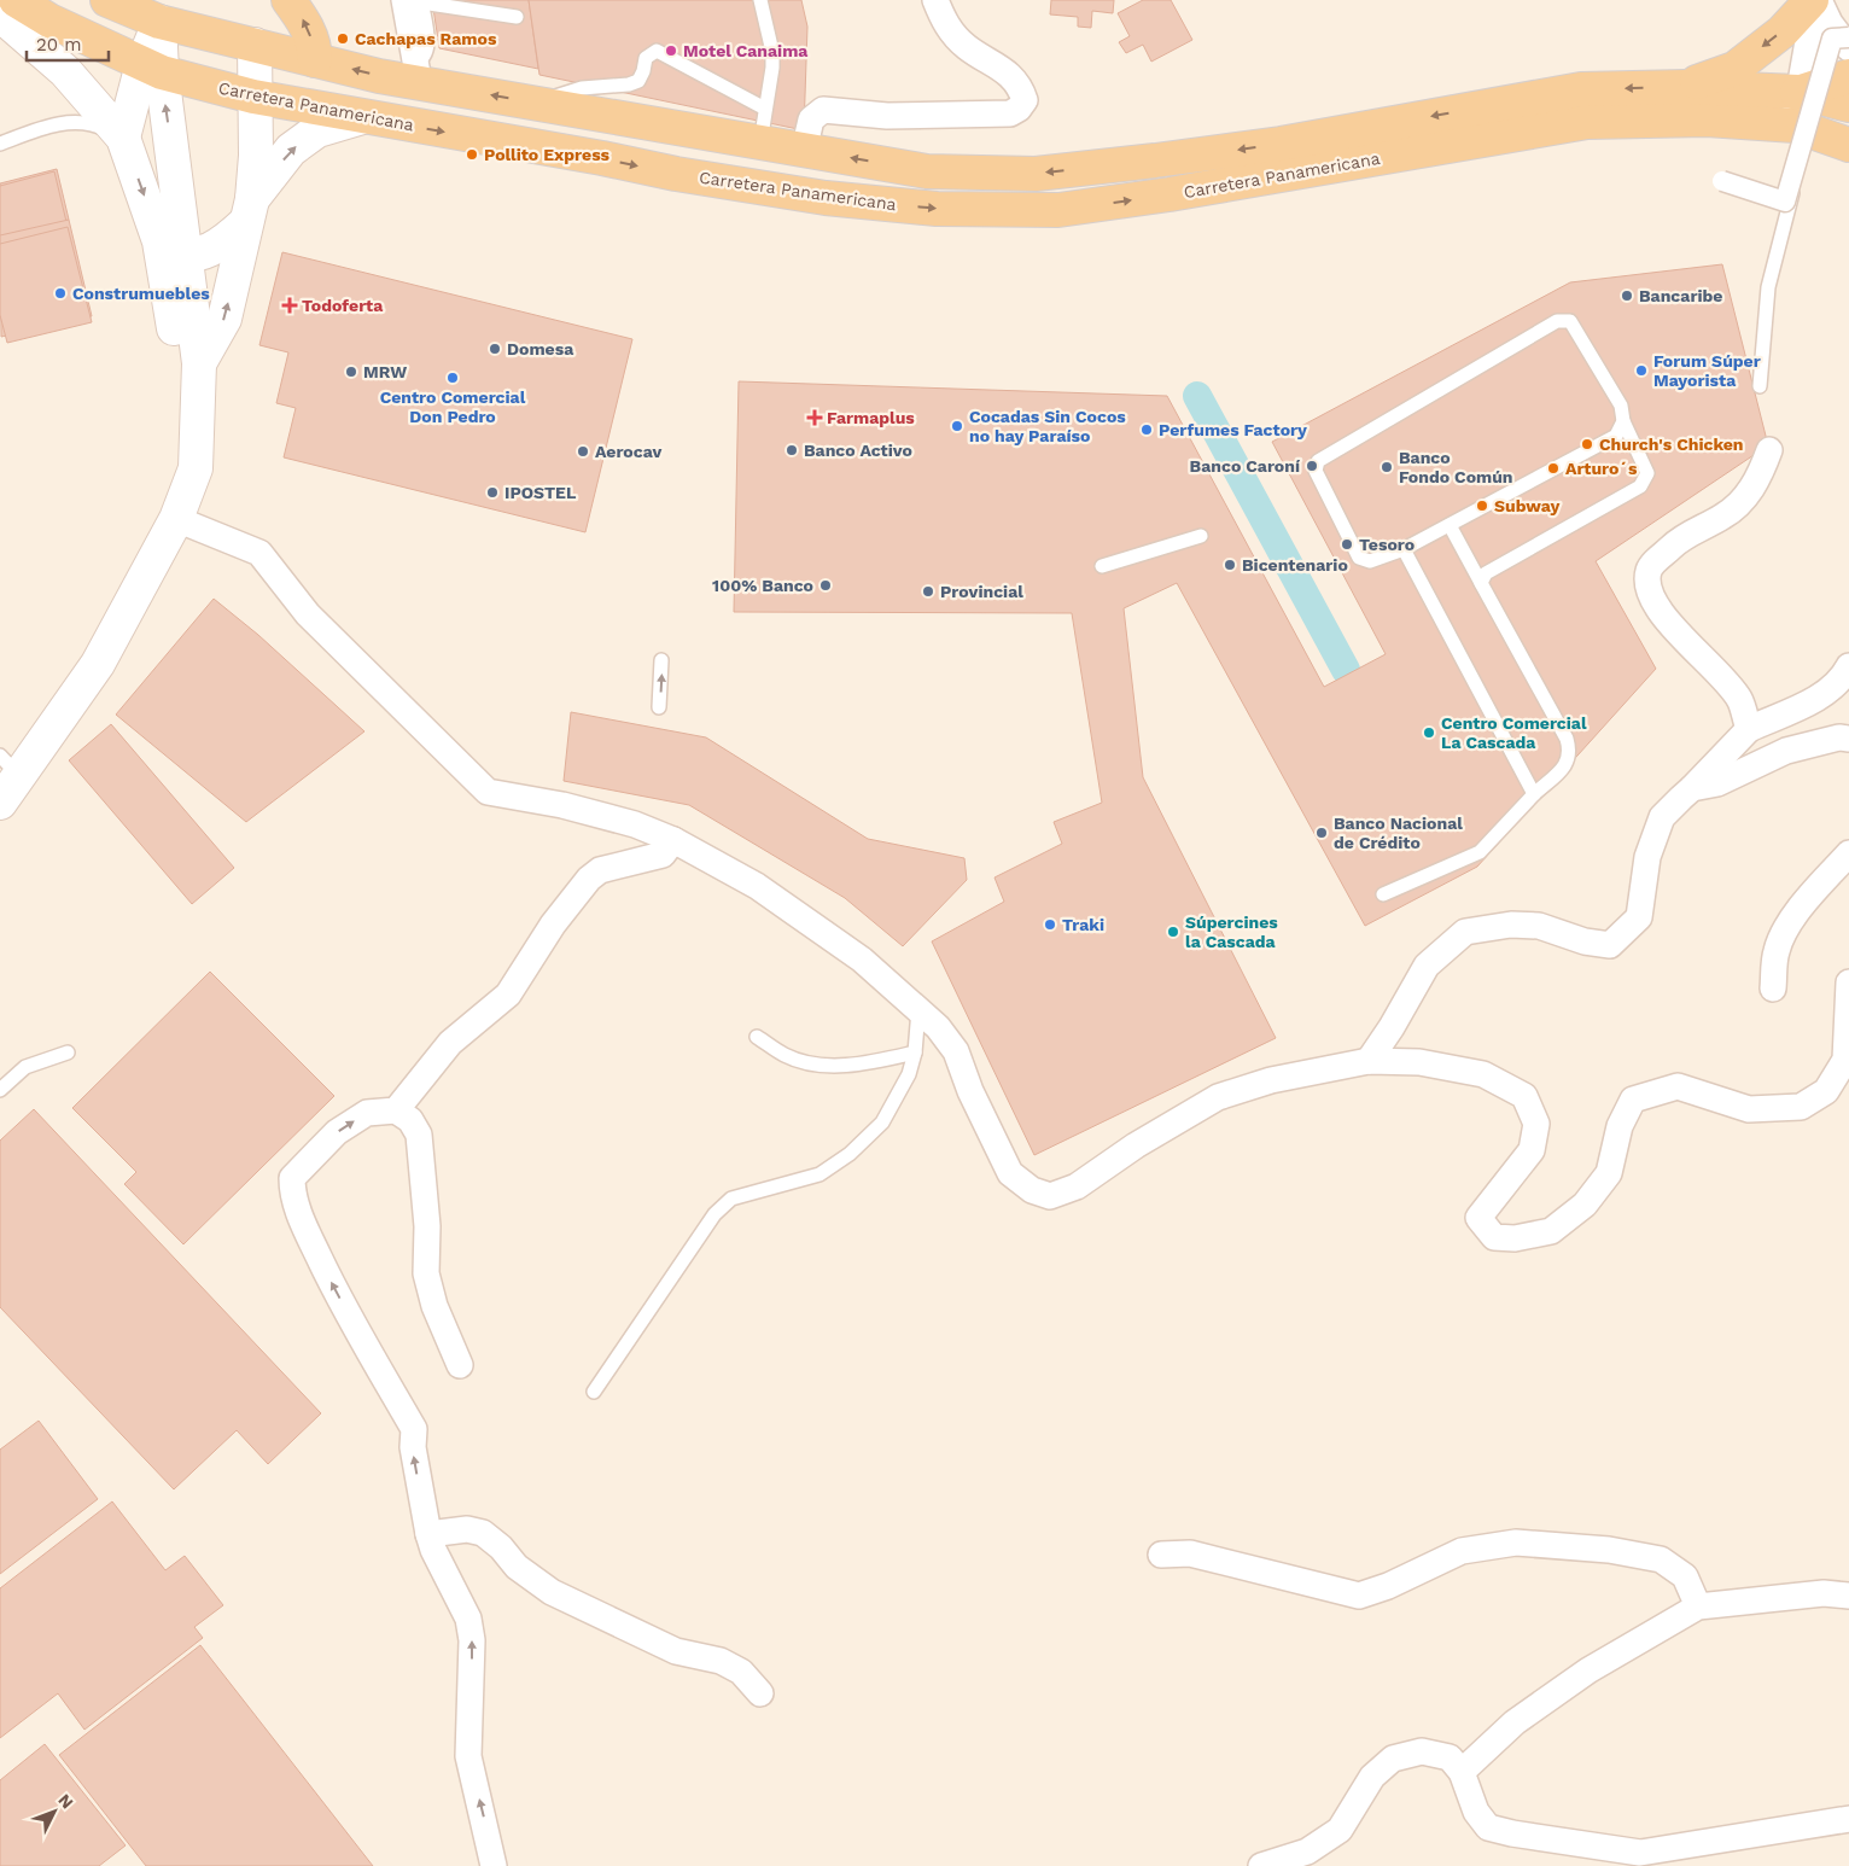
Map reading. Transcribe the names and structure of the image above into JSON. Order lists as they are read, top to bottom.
{
  "streets": {
    "main road": ["Carretera Panamericana"]
  },
  "places": {
    "other": [
      "Cachapas Ramos",
      "Motel Canaima",
      "Pollito Express",
      "Construmuebles",
      "Bancaribe",
      "Domesa",
      "Forum Súper Mayorista",
      "MRW",
      "Centro Comercial Don Pedro",
      "Cocadas Sin Cocos no hay Paraíso",
      "Perfumes Factory",
      "Church's Chicken",
      "Banco Activo",
      "Aerocav",
      "Banco Caroní",
      "Banco Fondo Común",
      "Arturo´s",
      "IPOSTEL",
      "Subway",
      "Tesoro",
      "Bicentenario",
      "100% Banco",
      "Provincial",
      "Centro Comercial La Cascada",
      "Banco Nacional de Crédito",
      "Traki",
      "Súpercines la Cascada"
    ],
    "health": ["Todoferta", "Farmaplus"]
  },
  "scale_bar": "20 m",
  "north": "top right"
}
